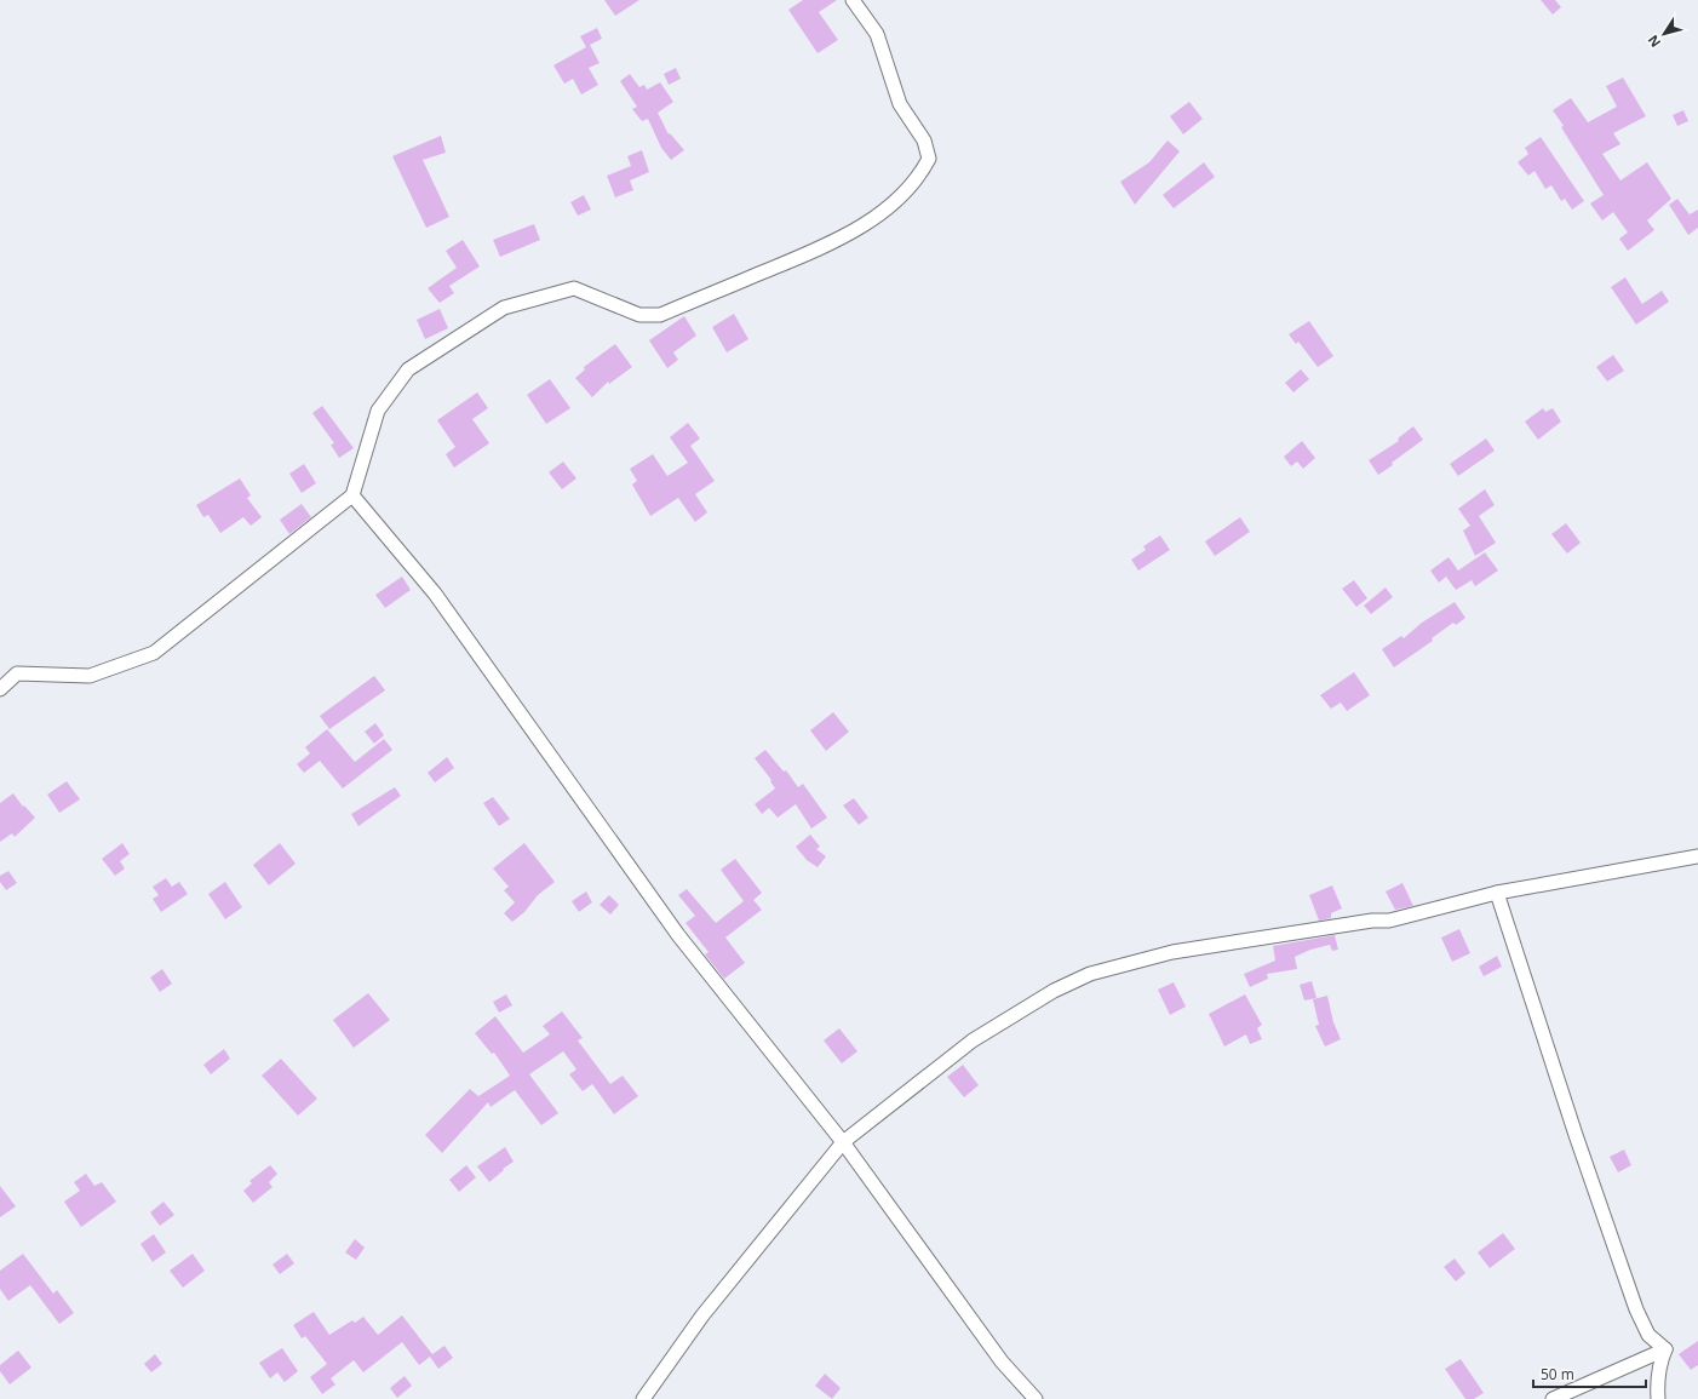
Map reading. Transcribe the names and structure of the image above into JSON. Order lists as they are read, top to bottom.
{
  "scale_bar": "50 m",
  "north": "bottom left"
}
